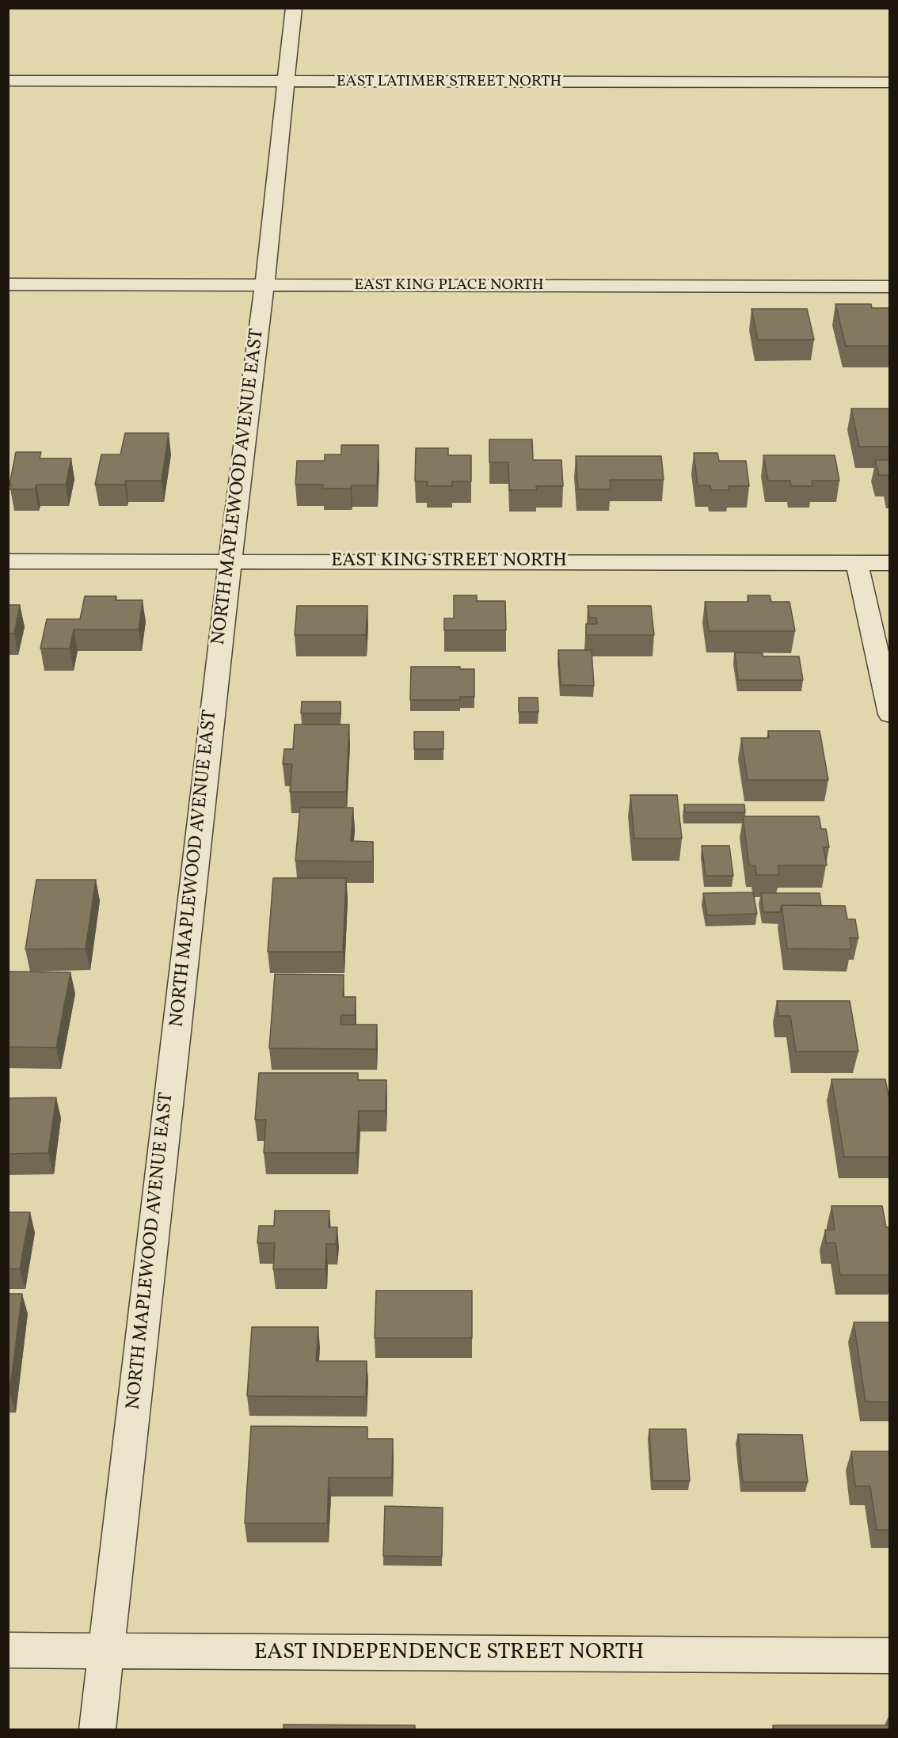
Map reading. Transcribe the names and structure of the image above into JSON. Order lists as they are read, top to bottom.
{
  "streets": {
    "street": [
      "EAST LATIMER STREET NORTH",
      "EAST KING PLACE NORTH",
      "NORTH MAPLEWOOD AVENUE EAST",
      "EAST KING STREET NORTH",
      "EAST INDEPENDENCE STREET NORTH"
    ]
  },
  "crossings": [
    ["EAST LATIMER STREET NORTH", "NORTH MAPLEWOOD AVENUE EAST"],
    ["EAST KING PLACE NORTH", "NORTH MAPLEWOOD AVENUE EAST"],
    ["NORTH MAPLEWOOD AVENUE EAST", "EAST KING STREET NORTH"],
    ["NORTH MAPLEWOOD AVENUE EAST", "EAST INDEPENDENCE STREET NORTH"]
  ]
}
